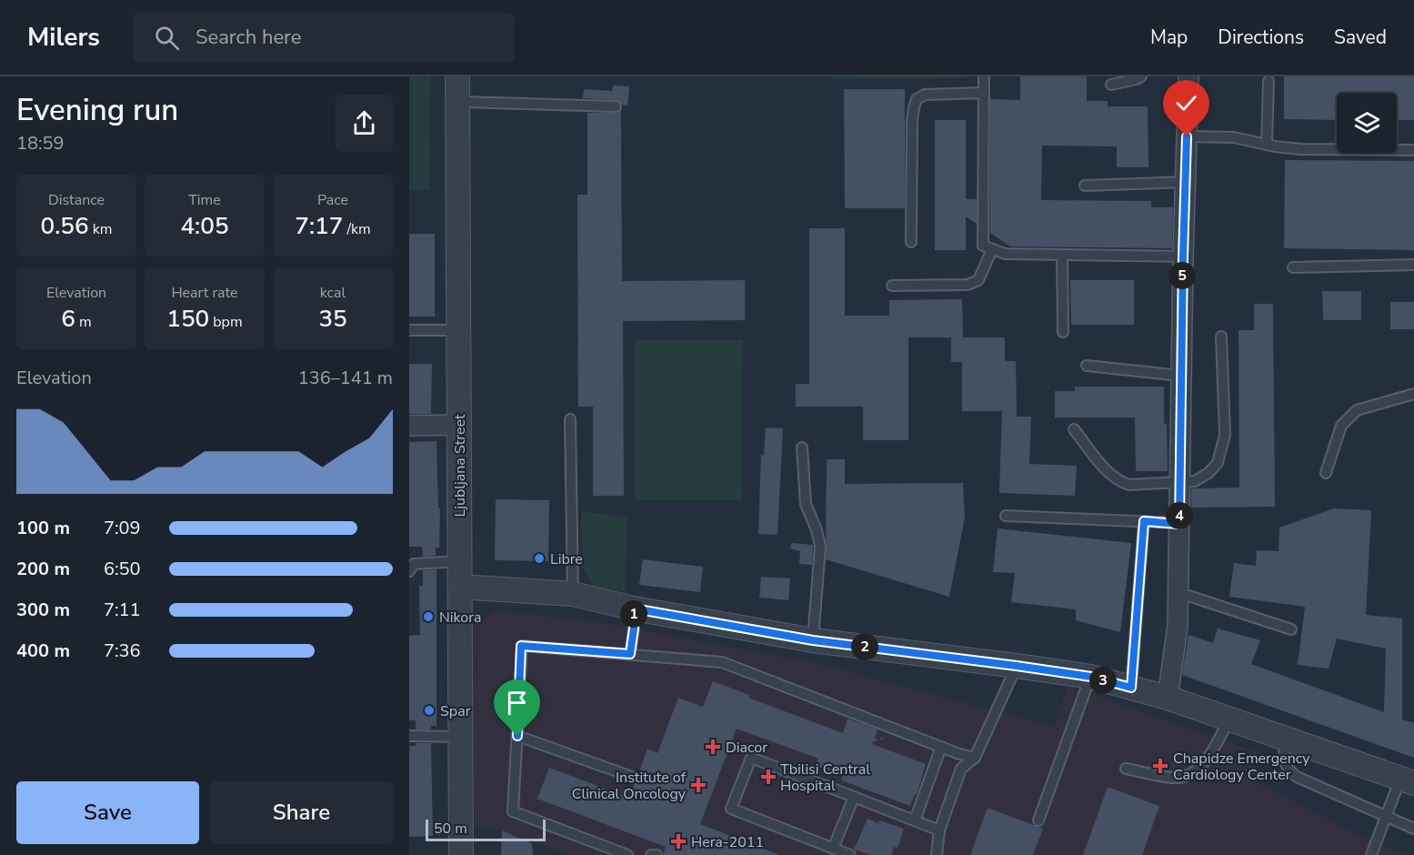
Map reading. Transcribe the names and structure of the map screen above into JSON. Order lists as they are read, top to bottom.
{
  "streets": {
    "street": ["Ljubljana Street"]
  },
  "places": {
    "other": ["Libre", "Nikora", "Spar"],
    "health": [
      "Diacor",
      "Chapidze Emergency Cardiology Center",
      "Tbilisi Central Hospital",
      "Institute of Clinical Oncology",
      "Hera-2011"
    ]
  },
  "scale_bar": "50 m",
  "page": {
    "header": "Milers",
    "search": "Search here",
    "nav": ["Map", "Directions", "Saved"],
    "heading": ["Evening run", "18:59"],
    "stats": [
      ["Distance", "0.56 km"],
      ["Time", "4:05"],
      ["Pace", "7:17 /km"],
      ["Elevation", "6 m"],
      ["Heart rate", "150 bpm"],
      ["kcal", "35"]
    ],
    "pins": [
      "5",
      "4",
      "1",
      "2",
      "3"
    ],
    "chart": ["Elevation", "136–141 m"],
    "list": [
      {
        "name": "100 m",
        "note": "7:09"
      },
      {
        "name": "200 m",
        "note": "6:50"
      },
      {
        "name": "300 m",
        "note": "7:11"
      },
      {
        "name": "400 m",
        "note": "7:36"
      }
    ],
    "buttons": ["Save", "Share"],
    "scale": "50 m"
  }
}
